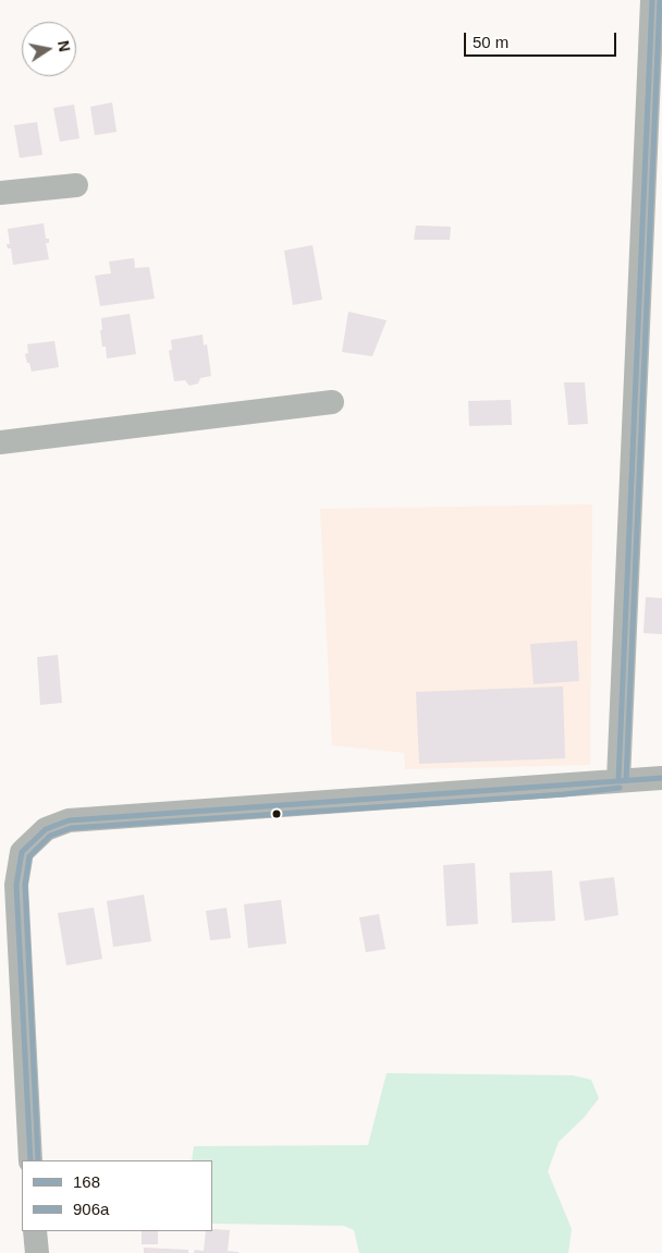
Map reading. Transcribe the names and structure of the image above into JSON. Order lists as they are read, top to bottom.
{
  "lines": ["transit line 168", "transit line 906а"],
  "legend": ["168", "906а"],
  "scale_bar": "50 m",
  "north": "right"
}
